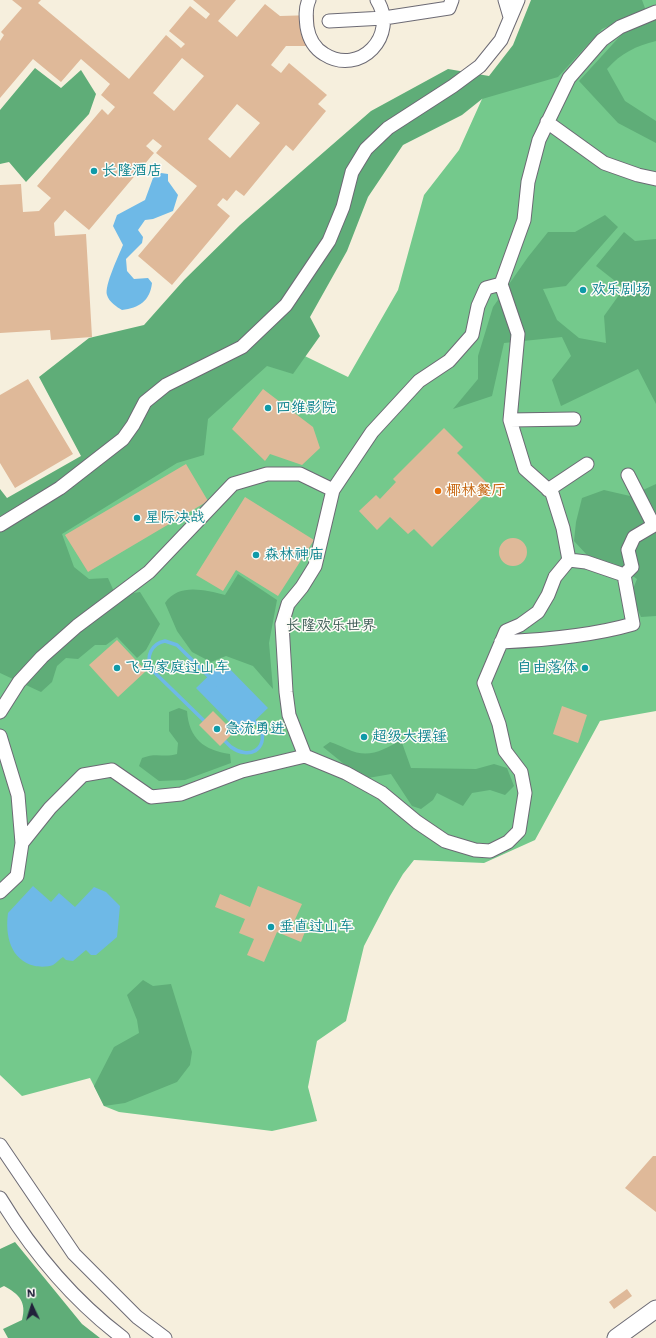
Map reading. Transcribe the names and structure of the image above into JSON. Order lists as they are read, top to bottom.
{
  "parks": ["长隆欢乐世界"],
  "places": [
    "长隆酒店",
    "欢乐剧场",
    "四维影院",
    "椰林餐厅",
    "星际决战",
    "森林神庙",
    "飞马家庭过山车",
    "自由落体",
    "急流勇进",
    "超级大摆锤",
    "垂直过山车"
  ],
  "north": "top"
}
